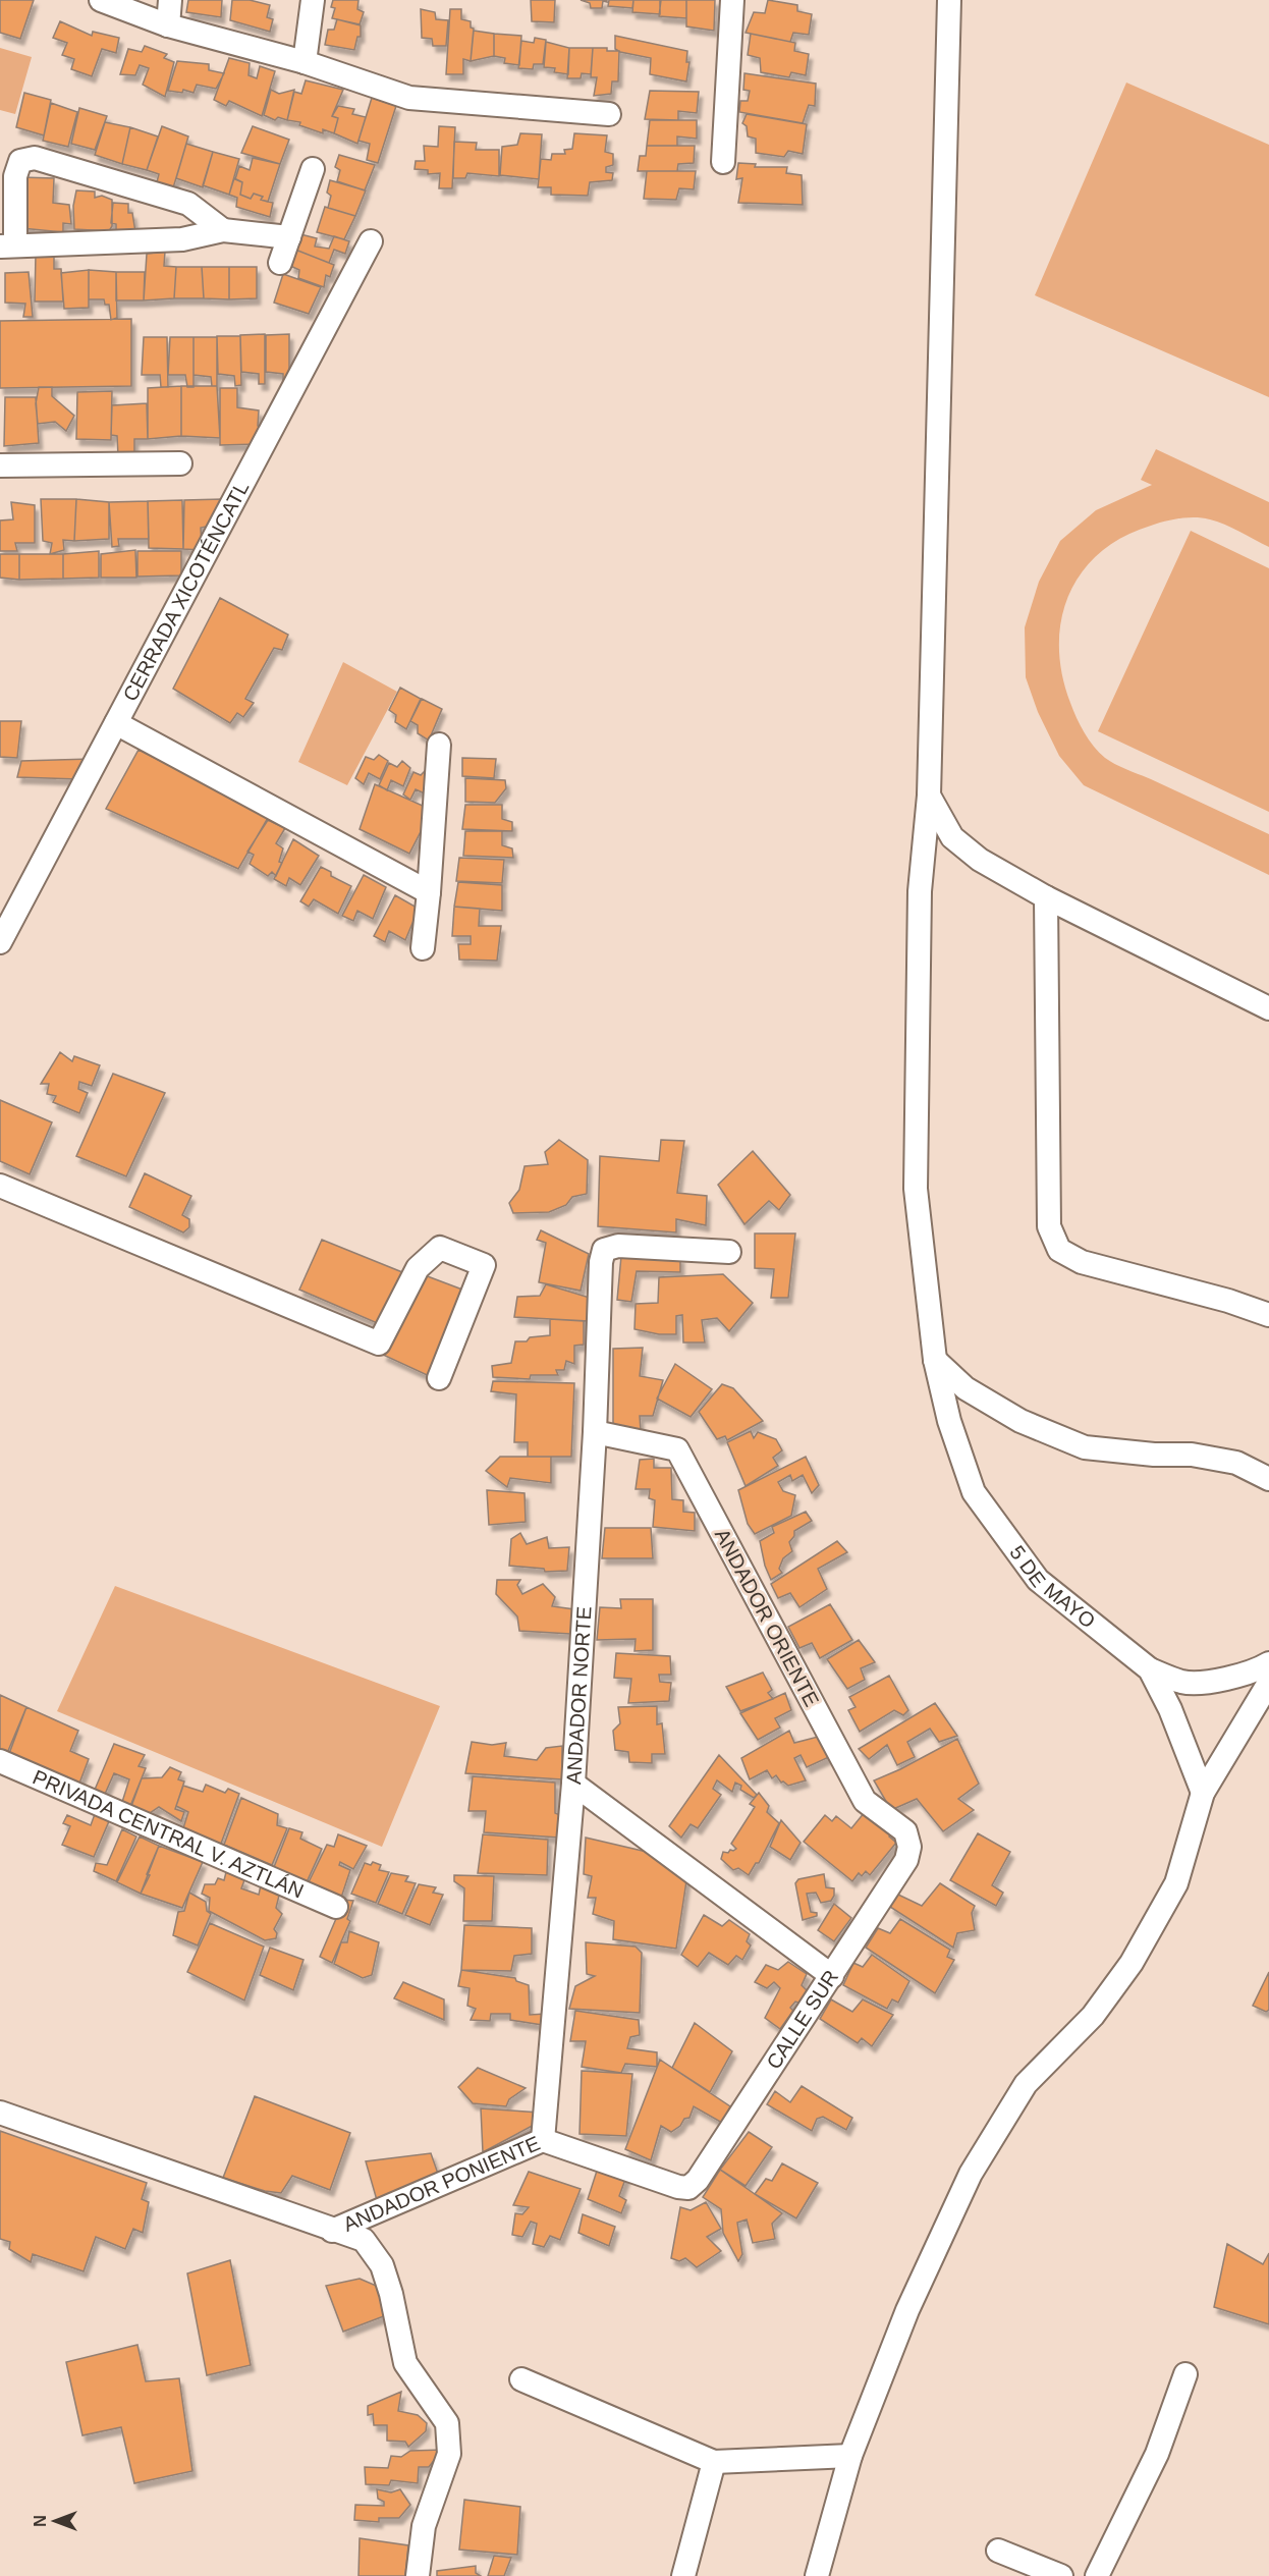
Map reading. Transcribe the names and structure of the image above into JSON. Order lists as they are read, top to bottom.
{
  "streets": {
    "street": [
      "CERRADA XICOTÉNCATL",
      "5 DE MAYO",
      "ANDADOR ORIENTE",
      "ANDADOR NORTE",
      "PRIVADA CENTRAL V. AZTLÁN",
      "CALLE SUR",
      "ANDADOR PONIENTE"
    ]
  },
  "crossings": [
    ["ANDADOR ORIENTE", "ANDADOR NORTE"],
    ["ANDADOR ORIENTE", "CALLE SUR"],
    ["ANDADOR NORTE", "ANDADOR PONIENTE"],
    ["CALLE SUR", "ANDADOR PONIENTE"]
  ],
  "north": "left"
}
